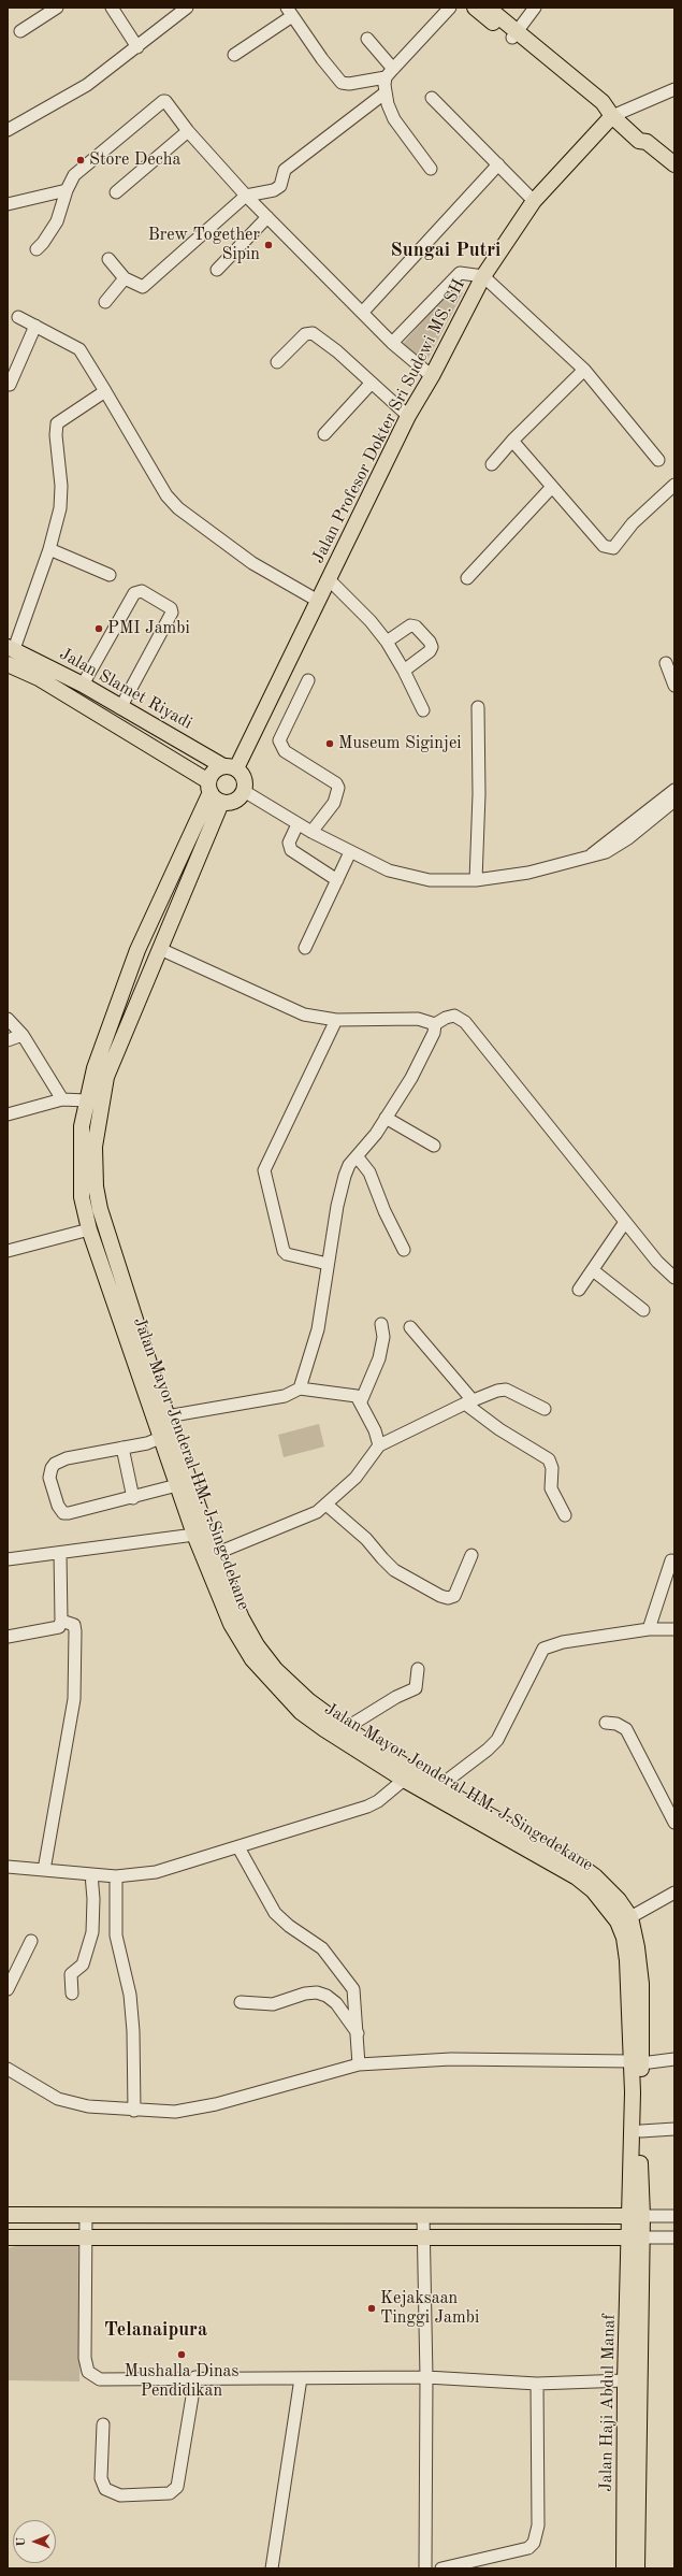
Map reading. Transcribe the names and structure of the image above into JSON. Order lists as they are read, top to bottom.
{
  "streets": {
    "main road": [
      "Jalan Profesor Dokter Sri Sudewi MS. SH",
      "Jalan Slamet Riyadi",
      "Jalan Mayor Jenderal HM. J.Singedekane",
      "Jalan Haji Abdul Manaf"
    ]
  },
  "crossings": [
    ["Jalan Profesor Dokter Sri Sudewi MS. SH", "Jalan Slamet Riyadi"],
    ["Jalan Profesor Dokter Sri Sudewi MS. SH", "Jalan Mayor Jenderal HM. J.Singedekane"],
    ["Jalan Slamet Riyadi", "Jalan Mayor Jenderal HM. J.Singedekane"],
    ["Jalan Mayor Jenderal HM. J.Singedekane", "Jalan Haji Abdul Manaf"]
  ],
  "districts": ["Sungai Putri", "Telanaipura"],
  "places": [
    "Store Decha",
    "Brew Together Sipin",
    "PMI Jambi",
    "Museum Siginjei",
    "Kejaksaan Tinggi Jambi",
    "Mushalla Dinas Pendidikan"
  ],
  "north": "left"
}
